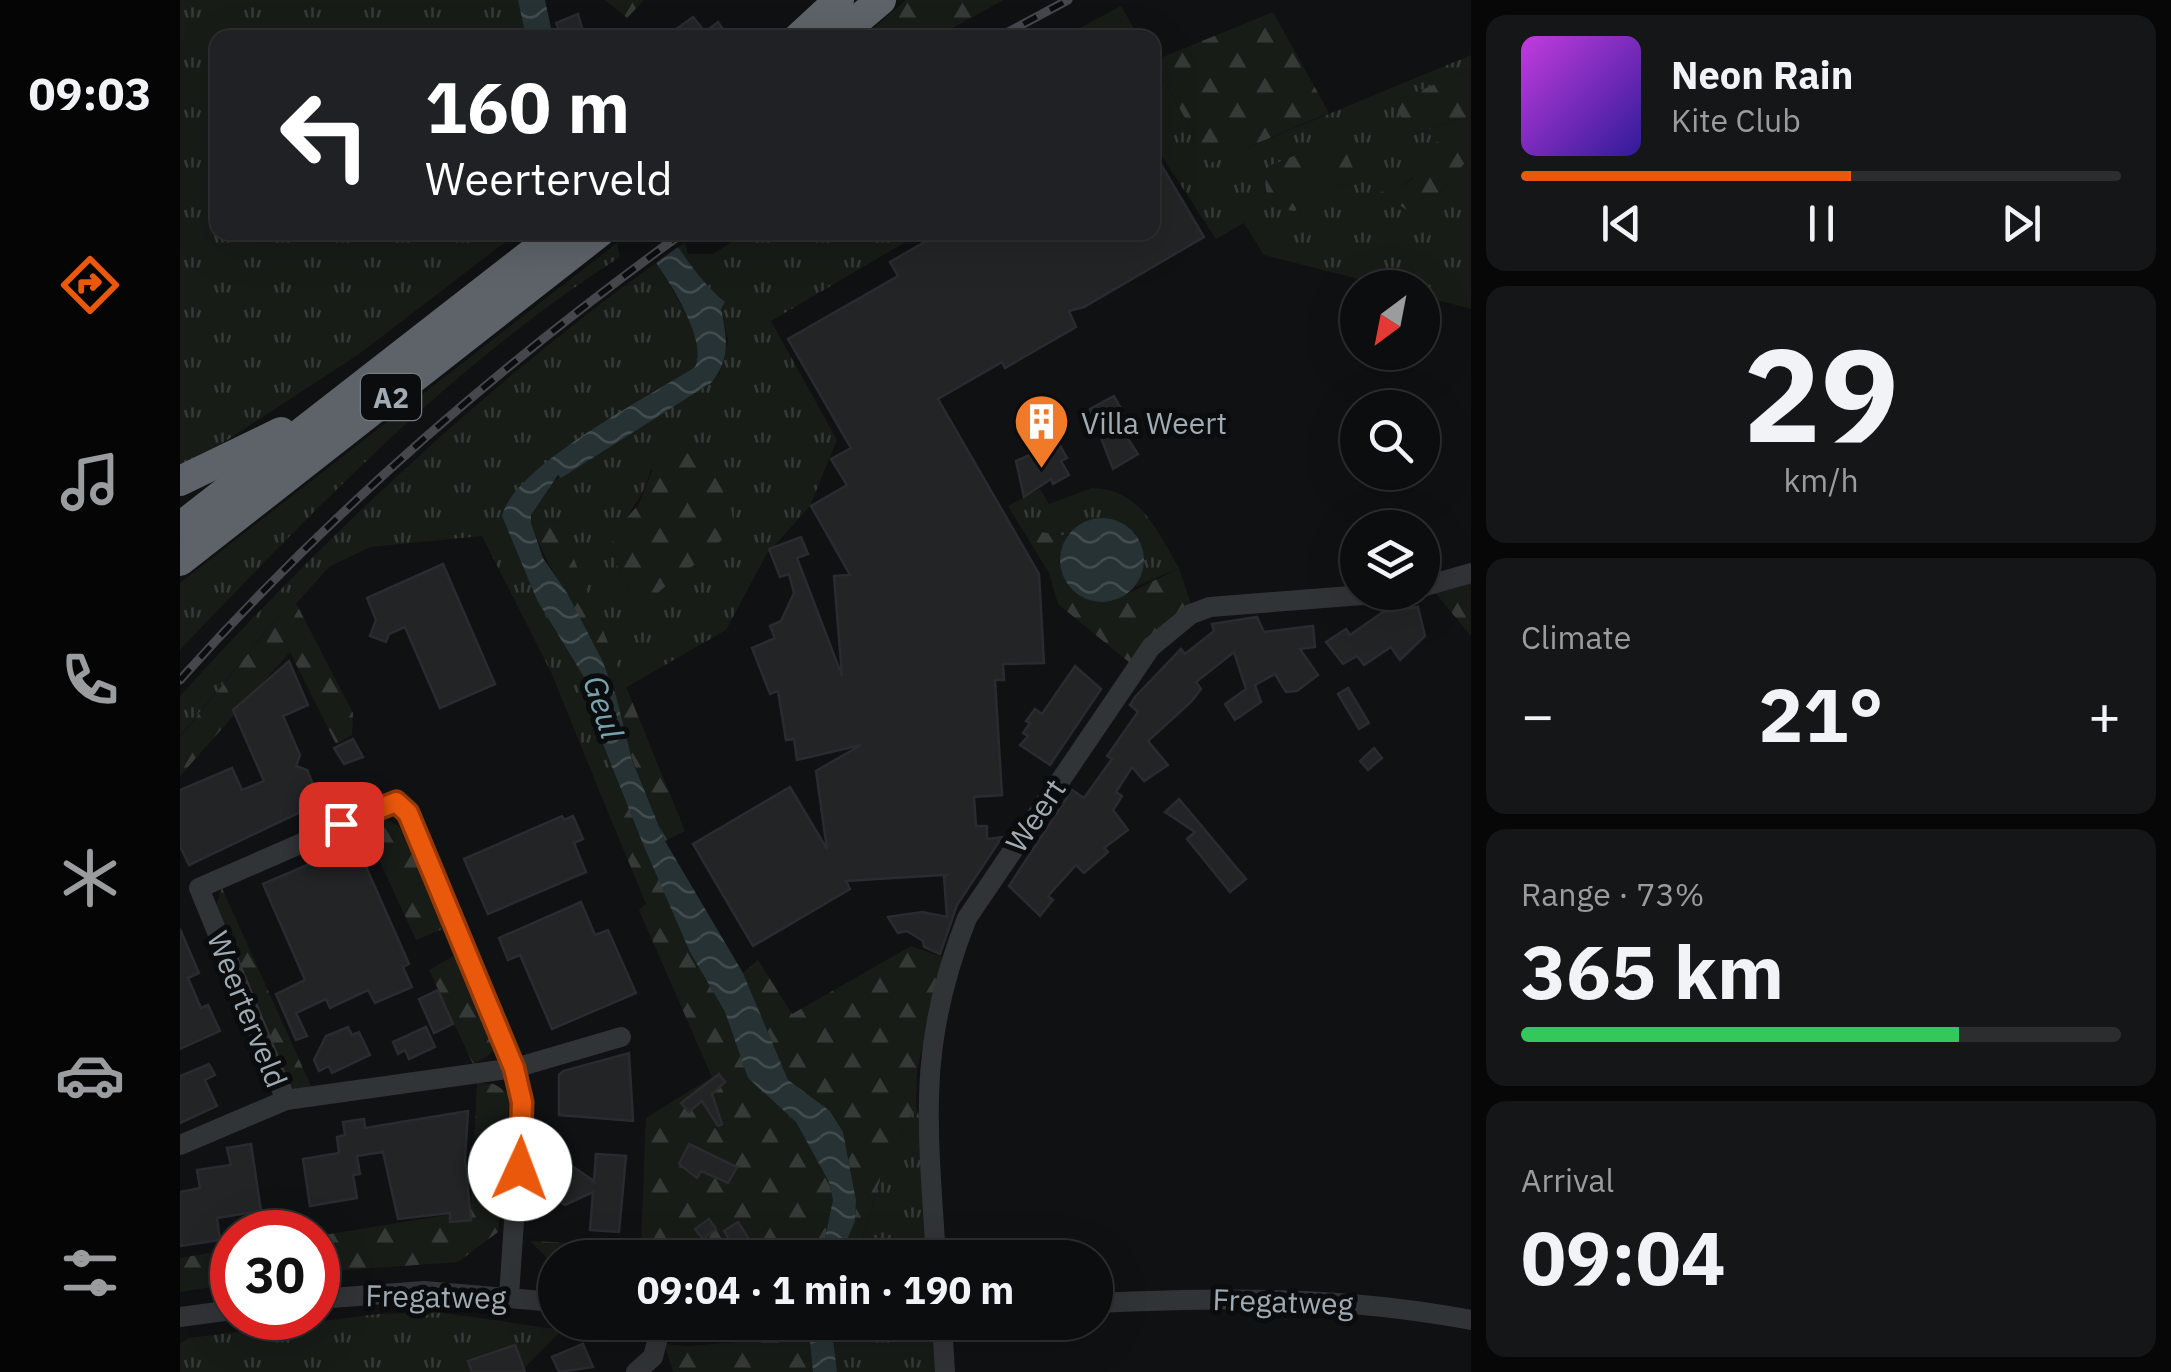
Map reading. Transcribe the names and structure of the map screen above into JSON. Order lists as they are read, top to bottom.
{
  "streets": {
    "highway": ["A2"],
    "street": ["Weert", "Weerterveld", "Fregatweg"]
  },
  "crossings": [
    ["Weerterveld", "Fregatweg"]
  ],
  "water": ["Geul"],
  "places": {
    "building": ["Villa Weert"]
  },
  "north": "bottom left",
  "page": {
    "tabs": "09:03",
    "turn": ["160 m", "Weerterveld"],
    "song": ["Neon Rain", "Kite Club"],
    "tile": [
      ["29", "km/h"],
      "Climate",
      ["Range · 73%", "365 km"],
      ["Arrival", "09:04"]
    ],
    "heat": ["−", "21°", "+"],
    "limit": "30",
    "trip": "09:04 · 1 min · 190 m"
  }
}
